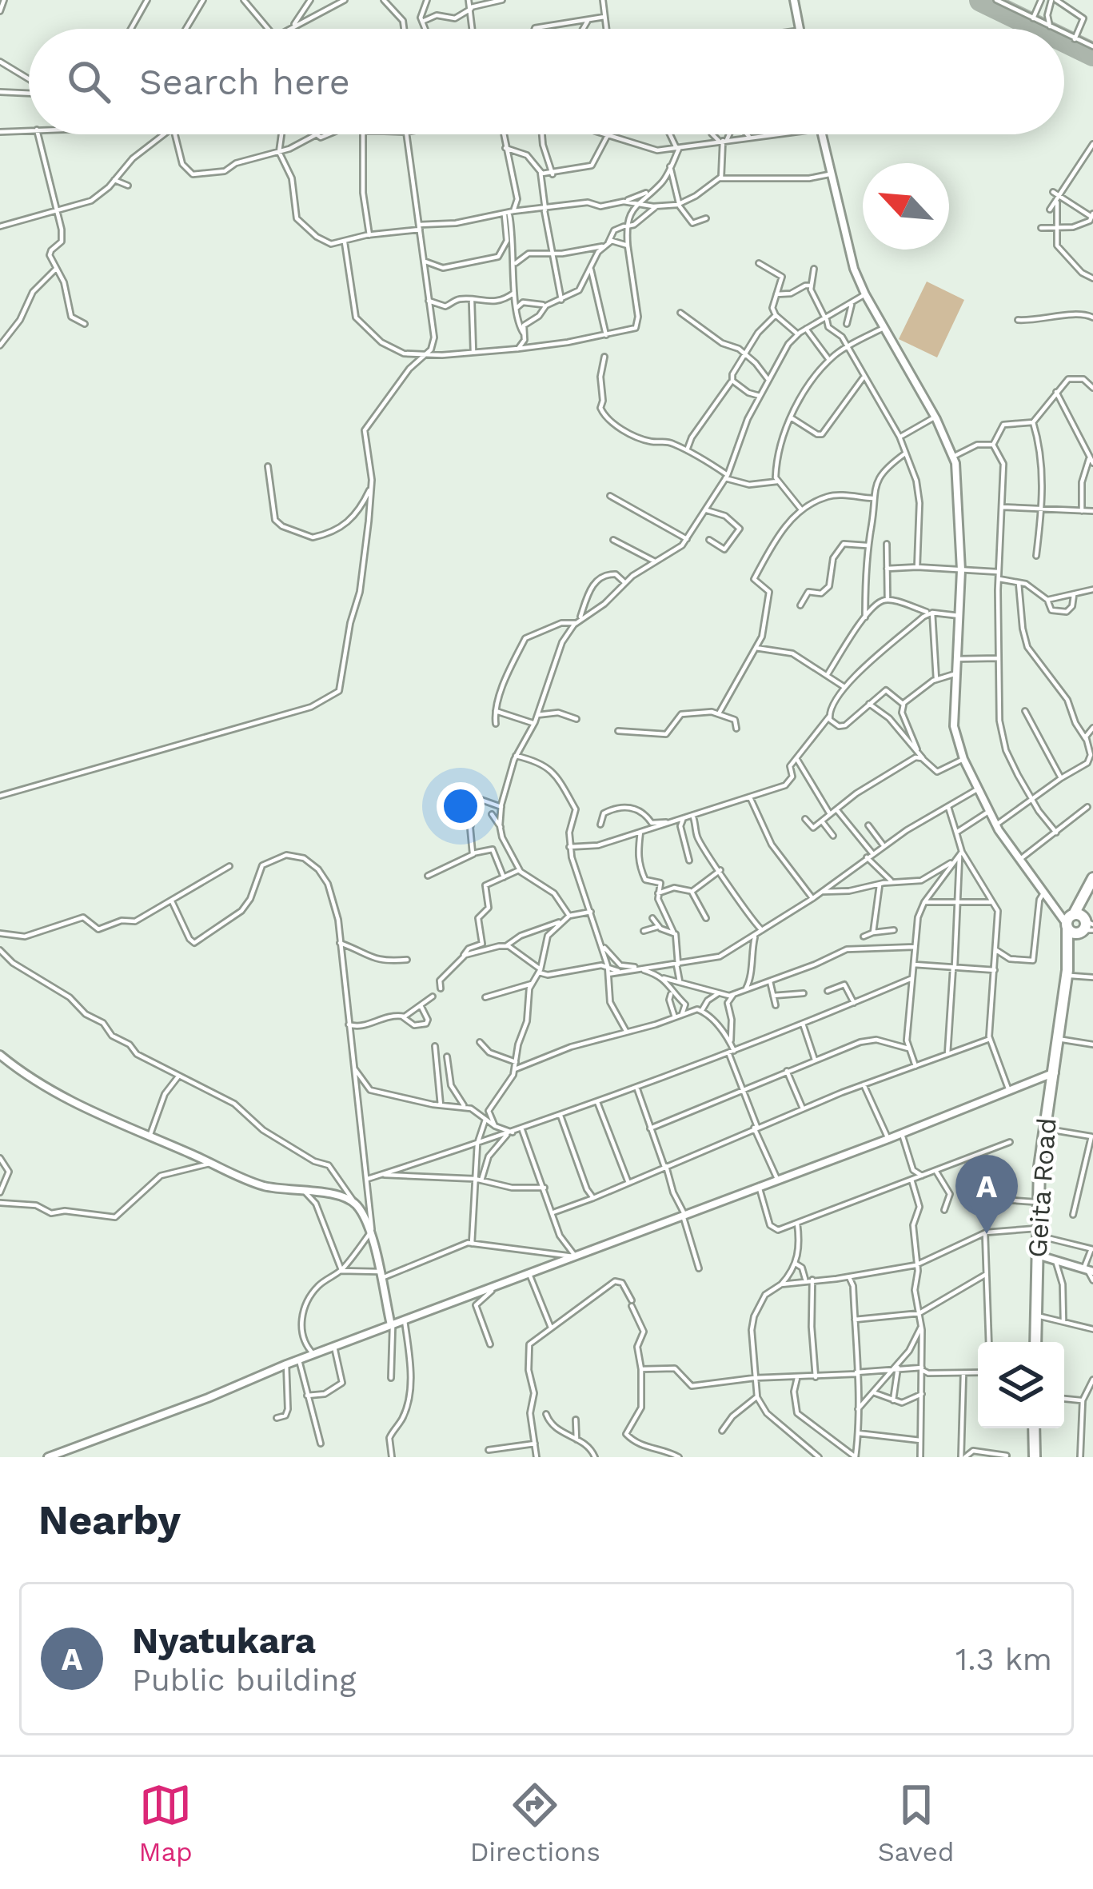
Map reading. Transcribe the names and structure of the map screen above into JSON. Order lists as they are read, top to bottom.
{
  "streets": {
    "highway": ["Geita Road"]
  },
  "north": "top left",
  "page": {
    "search": "Search here",
    "pins": "A",
    "heading": "Nearby",
    "list": [
      {
        "mark": "A",
        "name": "Nyatukara",
        "note": "Public building",
        "value": "1.3 km"
      }
    ],
    "nav": ["Map", "Directions", "Saved"]
  }
}
